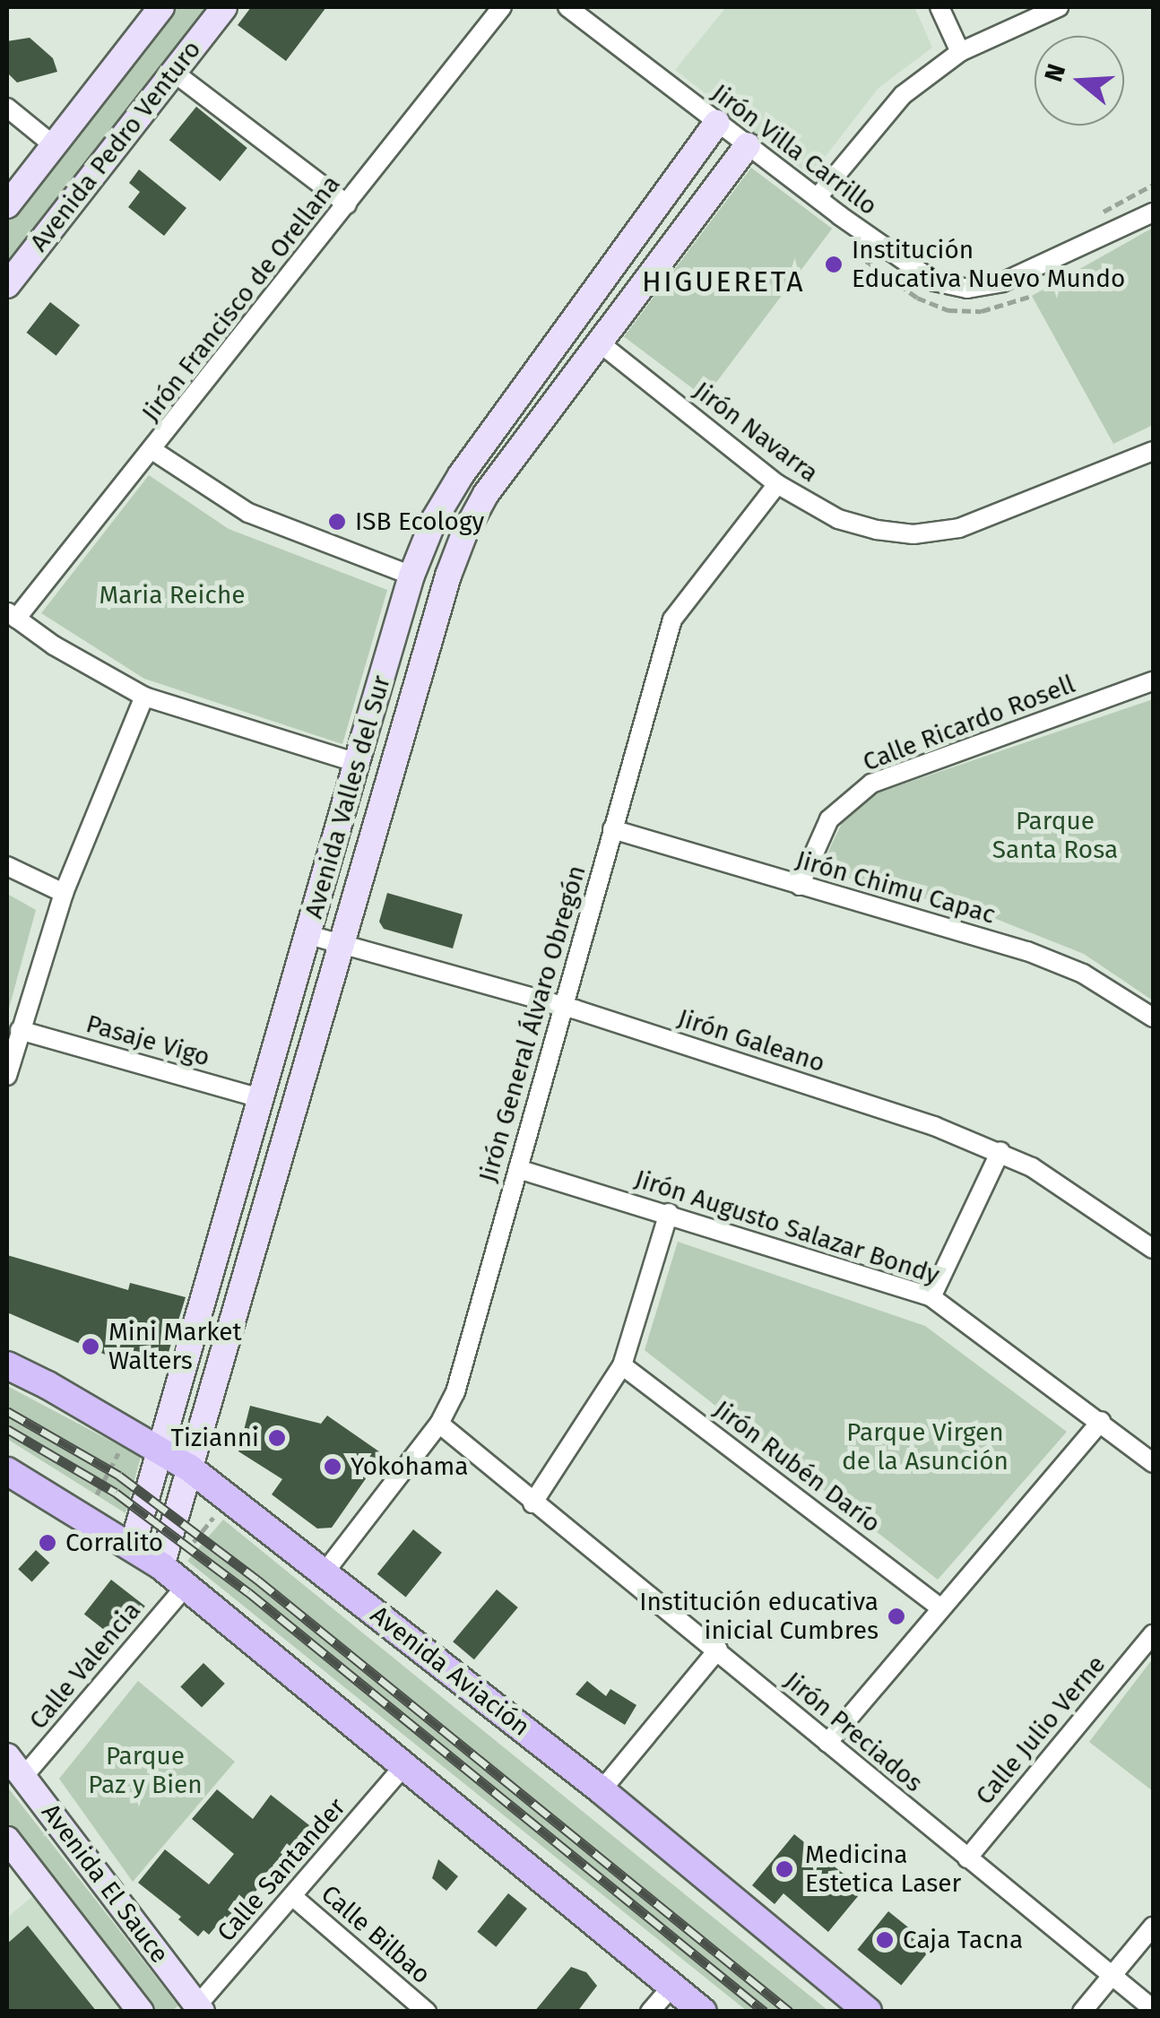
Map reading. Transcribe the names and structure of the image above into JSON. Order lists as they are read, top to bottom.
{
  "streets": {
    "main road": ["Avenida Aviación"],
    "street": [
      "Avenida Pedro Venturo",
      "Jirón Villa Carrillo",
      "Jirón Francisco de Orellana",
      "Jirón Navarra",
      "Calle Ricardo Rosell",
      "Avenida Valles del Sur",
      "Jirón Chimu Capac",
      "Jirón General Álvaro Obregón",
      "Pasaje Vigo",
      "Jirón Galeano",
      "Jirón Augusto Salazar Bondy",
      "Jirón Rubén Darío",
      "Calle Valencia",
      "Calle Julio Verne",
      "Jirón Preciados",
      "Calle Santander",
      "Avenida El Sauce",
      "Calle Bilbao"
    ]
  },
  "crossings": [
    ["Jirón Villa Carrillo", "Avenida Valles del Sur"],
    ["Jirón Navarra", "Avenida Valles del Sur"],
    ["Jirón Navarra", "Jirón General Álvaro Obregón"],
    ["Calle Ricardo Rosell", "Jirón Chimu Capac"],
    ["Avenida Valles del Sur", "Pasaje Vigo"],
    ["Avenida Valles del Sur", "Jirón Galeano"],
    ["Avenida Valles del Sur", "Avenida Aviación"],
    ["Jirón Chimu Capac", "Jirón General Álvaro Obregón"],
    ["Jirón General Álvaro Obregón", "Jirón Galeano"],
    ["Jirón General Álvaro Obregón", "Jirón Augusto Salazar Bondy"],
    ["Jirón General Álvaro Obregón", "Avenida Aviación"],
    ["Jirón General Álvaro Obregón", "Jirón Preciados"],
    ["Calle Valencia", "Avenida El Sauce"],
    ["Calle Julio Verne", "Jirón Preciados"],
    ["Calle Santander", "Avenida El Sauce"],
    ["Calle Santander", "Calle Bilbao"]
  ],
  "districts": ["HIGUERETA"],
  "parks": [
    "Maria Reiche",
    "Parque Santa Rosa",
    "Parque Virgen de la Asunción",
    "Parque Paz y Bien"
  ],
  "places": [
    "Institución Educativa Nuevo Mundo",
    "ISB Ecology",
    "Mini Market Walters",
    "Tizianni",
    "Yokohama",
    "Corralito",
    "Institución educativa inicial Cumbres",
    "Medicina Estetica Laser",
    "Caja Tacna"
  ],
  "north": "left"
}
